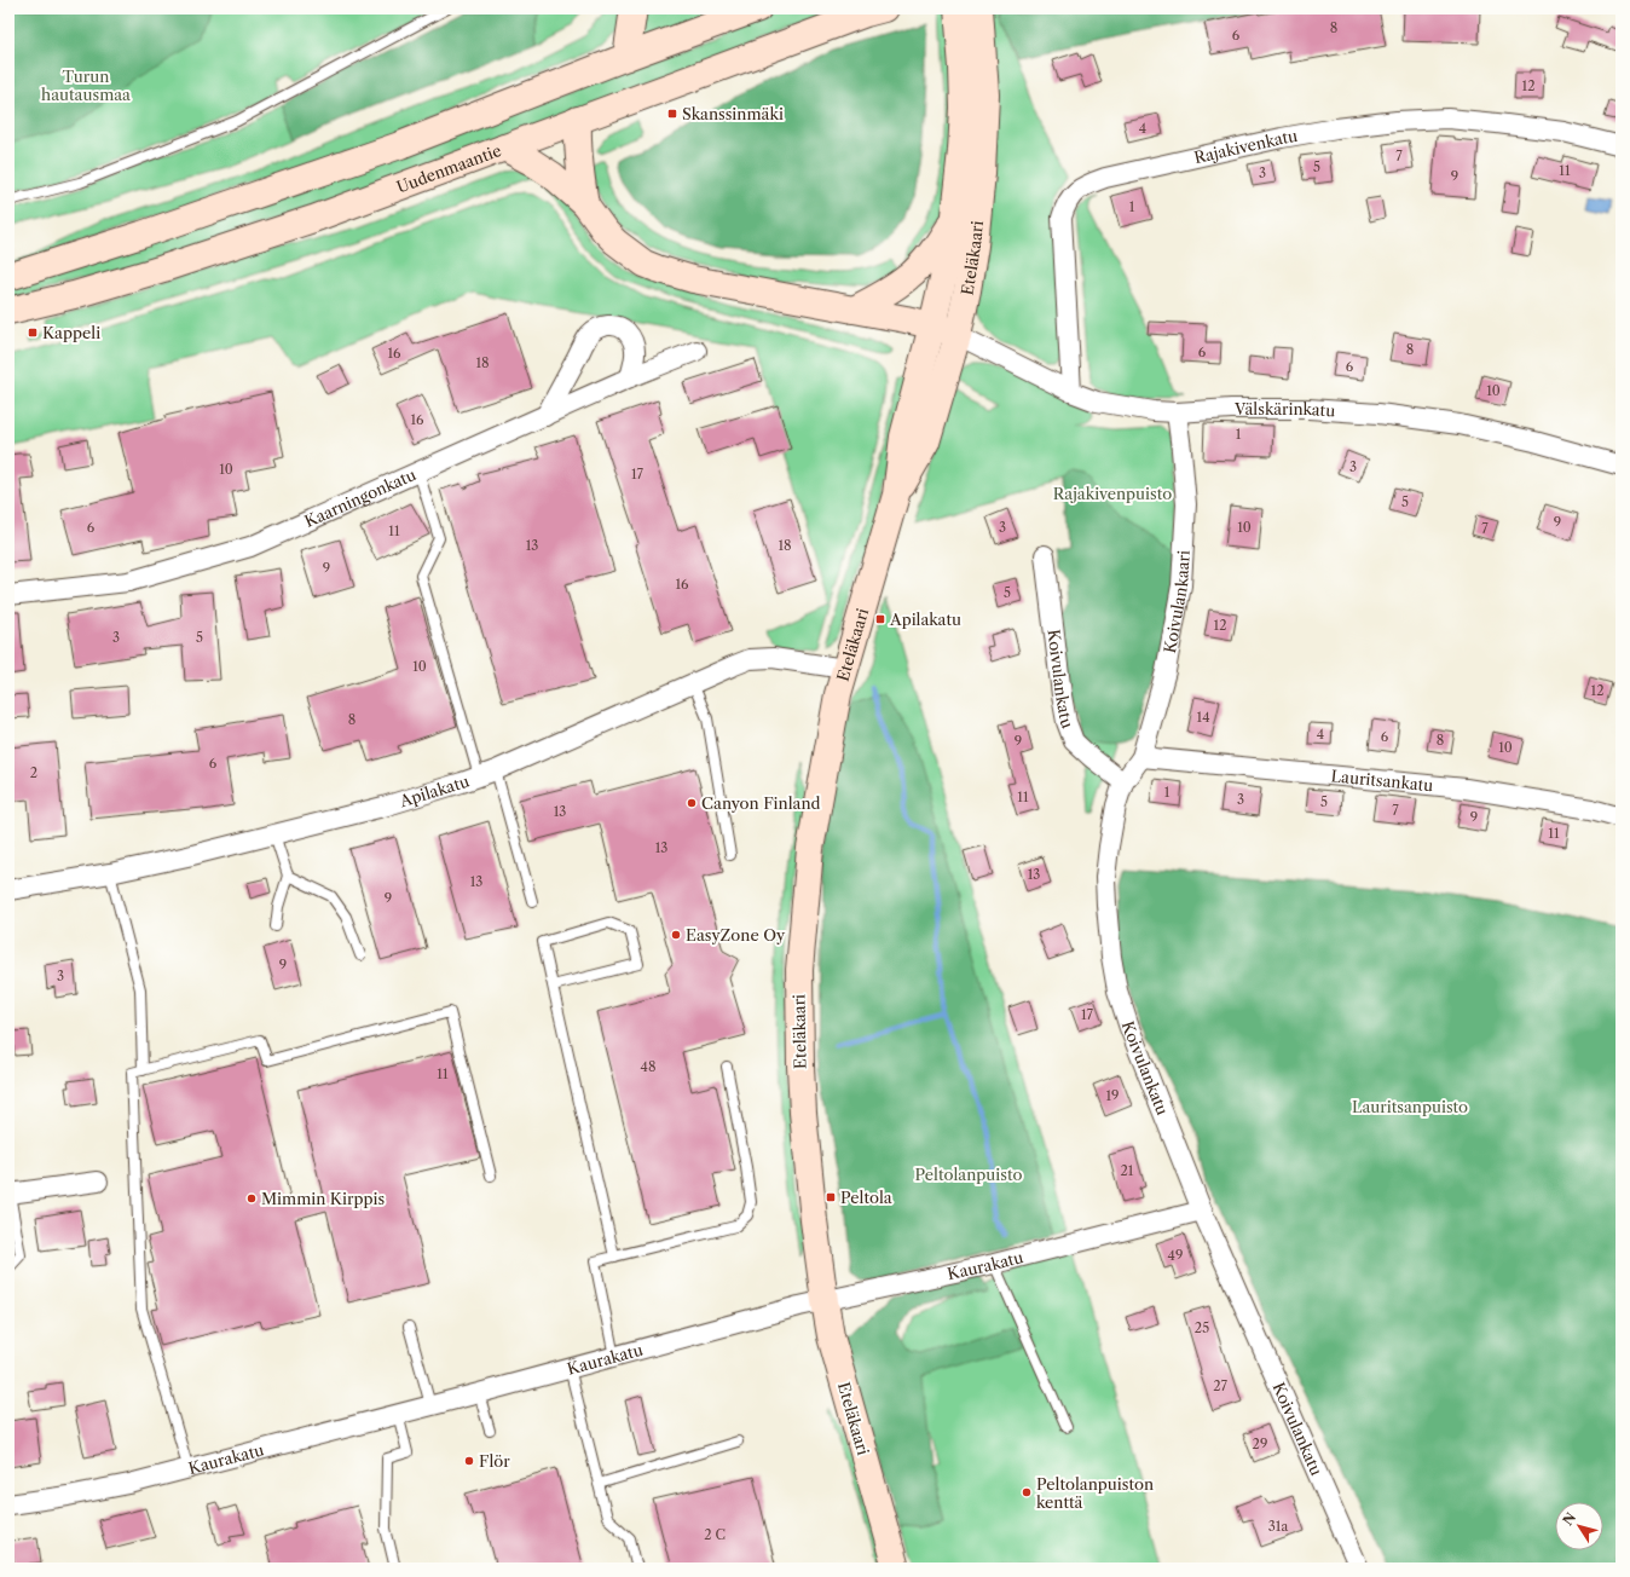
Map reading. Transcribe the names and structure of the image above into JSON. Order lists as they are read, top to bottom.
{
  "streets": {
    "main road": ["Uudenmaantie", "Eteläkaari"],
    "street": [
      "Rajakivenkatu",
      "Välskärinkatu",
      "Kaarningonkatu",
      "Koivulankaari",
      "Koivulankatu",
      "Lauritsankatu",
      "Apilakatu",
      "Kaurakatu"
    ]
  },
  "crossings": [
    ["Rajakivenkatu", "Välskärinkatu"],
    ["Eteläkaari", "Välskärinkatu"],
    ["Eteläkaari", "Apilakatu"],
    ["Eteläkaari", "Kaurakatu"],
    ["Välskärinkatu", "Koivulankaari"],
    ["Koivulankaari", "Koivulankatu"],
    ["Koivulankaari", "Lauritsankatu"],
    ["Koivulankatu", "Kaurakatu"]
  ],
  "parks": [
    "Turun hautausmaa",
    "Rajakivenpuisto",
    "Lauritsanpuisto",
    "Peltolanpuisto"
  ],
  "places": {
    "transit": [
      "Skanssinmäki",
      "Kappeli",
      "Apilakatu",
      "Peltola"
    ],
    "other": [
      "Canyon Finland",
      "EasyZone Oy",
      "Mimmin Kirppis",
      "Flör",
      "Peltolanpuiston kenttä"
    ]
  },
  "house_numbers": [
    "8",
    "6",
    "12",
    "4",
    "7",
    "5",
    "11",
    "3",
    "9",
    "1",
    "8",
    "6",
    "16",
    "18",
    "6",
    "10",
    "16",
    "1",
    "3",
    "10",
    "17",
    "5",
    "9",
    "6",
    "3",
    "10",
    "7",
    "11",
    "13",
    "18",
    "9",
    "16",
    "5",
    "12",
    "3",
    "5",
    "10",
    "12",
    "14",
    "8",
    "4",
    "6",
    "8",
    "9",
    "10",
    "6",
    "2",
    "1",
    "11",
    "3",
    "5",
    "7",
    "13",
    "9",
    "11",
    "13",
    "13",
    "13",
    "9",
    "9",
    "3",
    "17",
    "48",
    "11",
    "19",
    "21",
    "49",
    "25",
    "27",
    "29",
    "31a",
    "2 C"
  ],
  "north": "top left"
}
